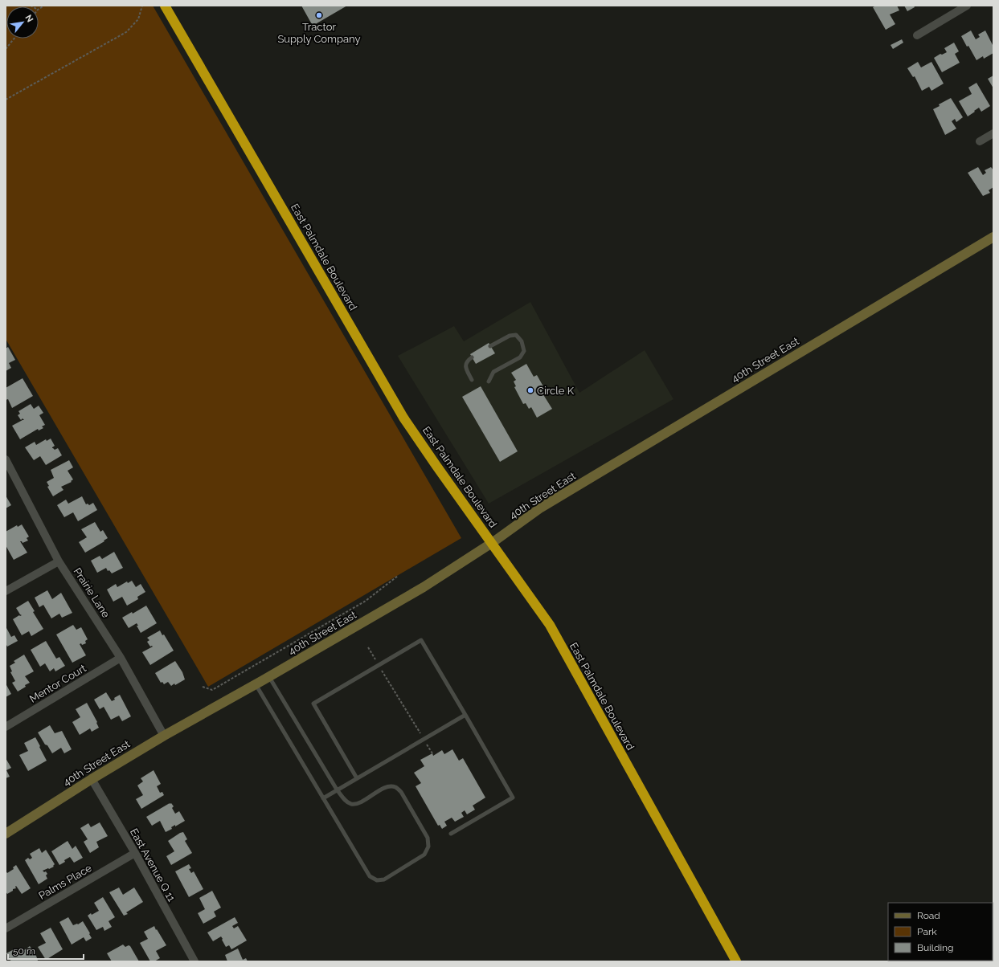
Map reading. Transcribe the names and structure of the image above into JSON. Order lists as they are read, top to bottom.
{
  "streets": {
    "highway": ["East Palmdale Boulevard"],
    "main road": ["40th Street East"],
    "street": [
      "Prairie Lane",
      "Mentor Court",
      "East Avenue Q 11",
      "Palms Place"
    ]
  },
  "crossings": [
    ["East Palmdale Boulevard", "40th Street East"],
    ["40th Street East", "Prairie Lane"],
    ["40th Street East", "East Avenue Q 11"],
    ["Prairie Lane", "Mentor Court"],
    ["East Avenue Q 11", "Palms Place"]
  ],
  "places": ["Tractor Supply Company", "Circle K"],
  "legend": ["Road", "Park", "Building"],
  "scale_bar": "50 m",
  "north": "top right"
}
